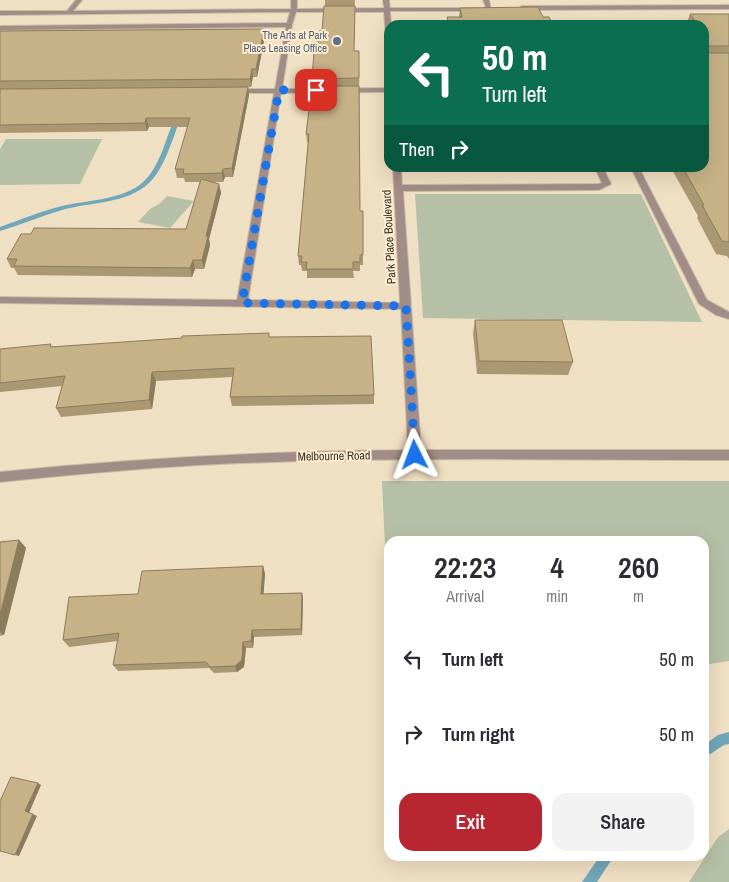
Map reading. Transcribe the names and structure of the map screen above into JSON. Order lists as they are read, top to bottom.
{
  "streets": {
    "street": ["Park Place Boulevard", "Melbourne Road"]
  },
  "crossings": [
    ["Park Place Boulevard", "Melbourne Road"]
  ],
  "places": ["The Arts at Park Place Leasing Office"],
  "page": {
    "turn": ["50 m", "Turn left"],
    "then": "Then",
    "eta": [
      "22:23",
      "Arrival",
      "4",
      "min",
      "260",
      "m"
    ],
    "list": [
      {
        "name": "Turn left",
        "value": "50 m"
      },
      {
        "name": "Turn right",
        "value": "50 m"
      }
    ],
    "buttons": ["Exit", "Share"]
  }
}
